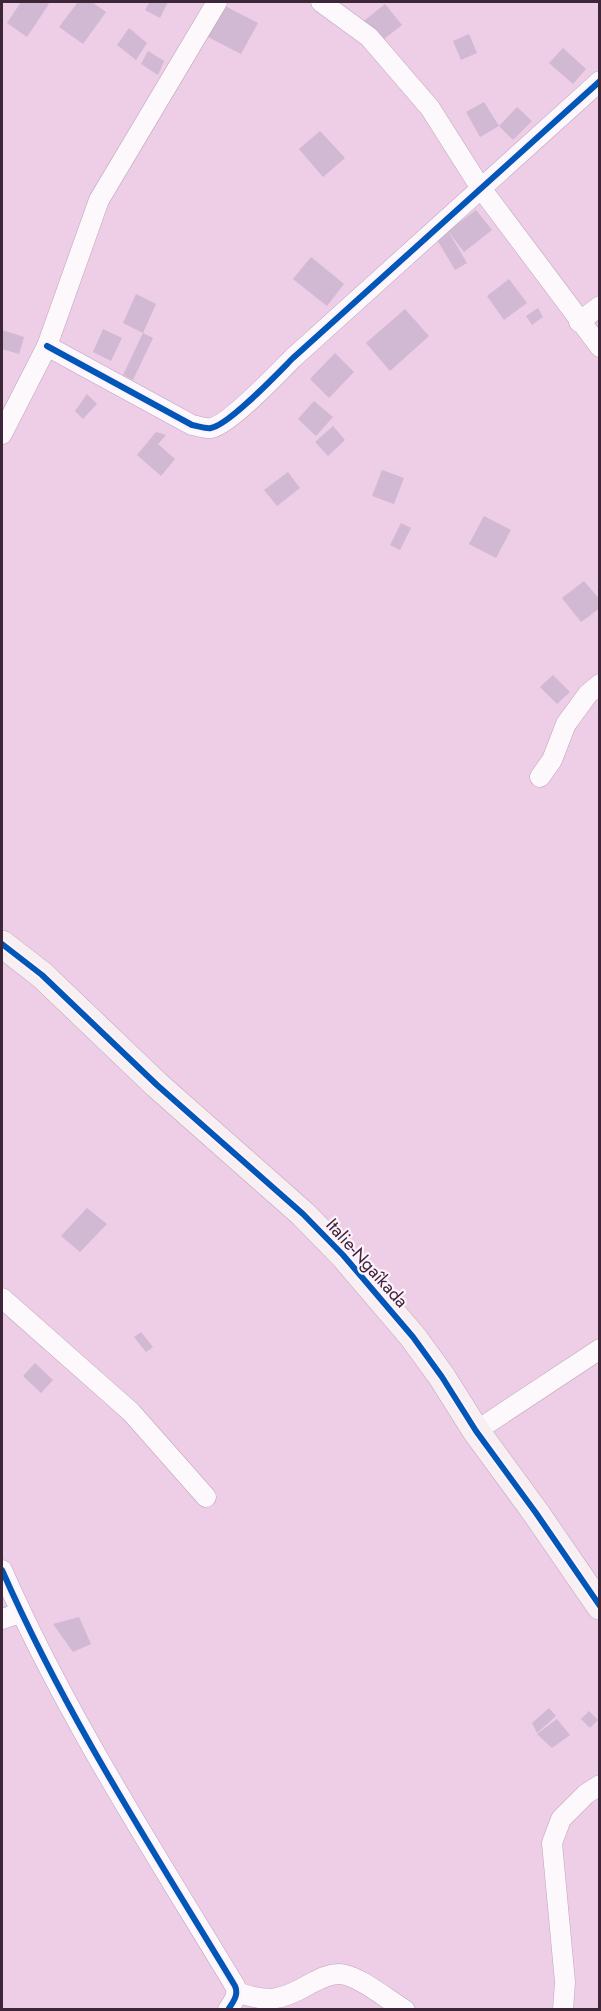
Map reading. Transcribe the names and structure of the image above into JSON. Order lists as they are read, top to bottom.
{
  "streets": {
    "street": ["Italie-Ngaîkada"]
  }
}
